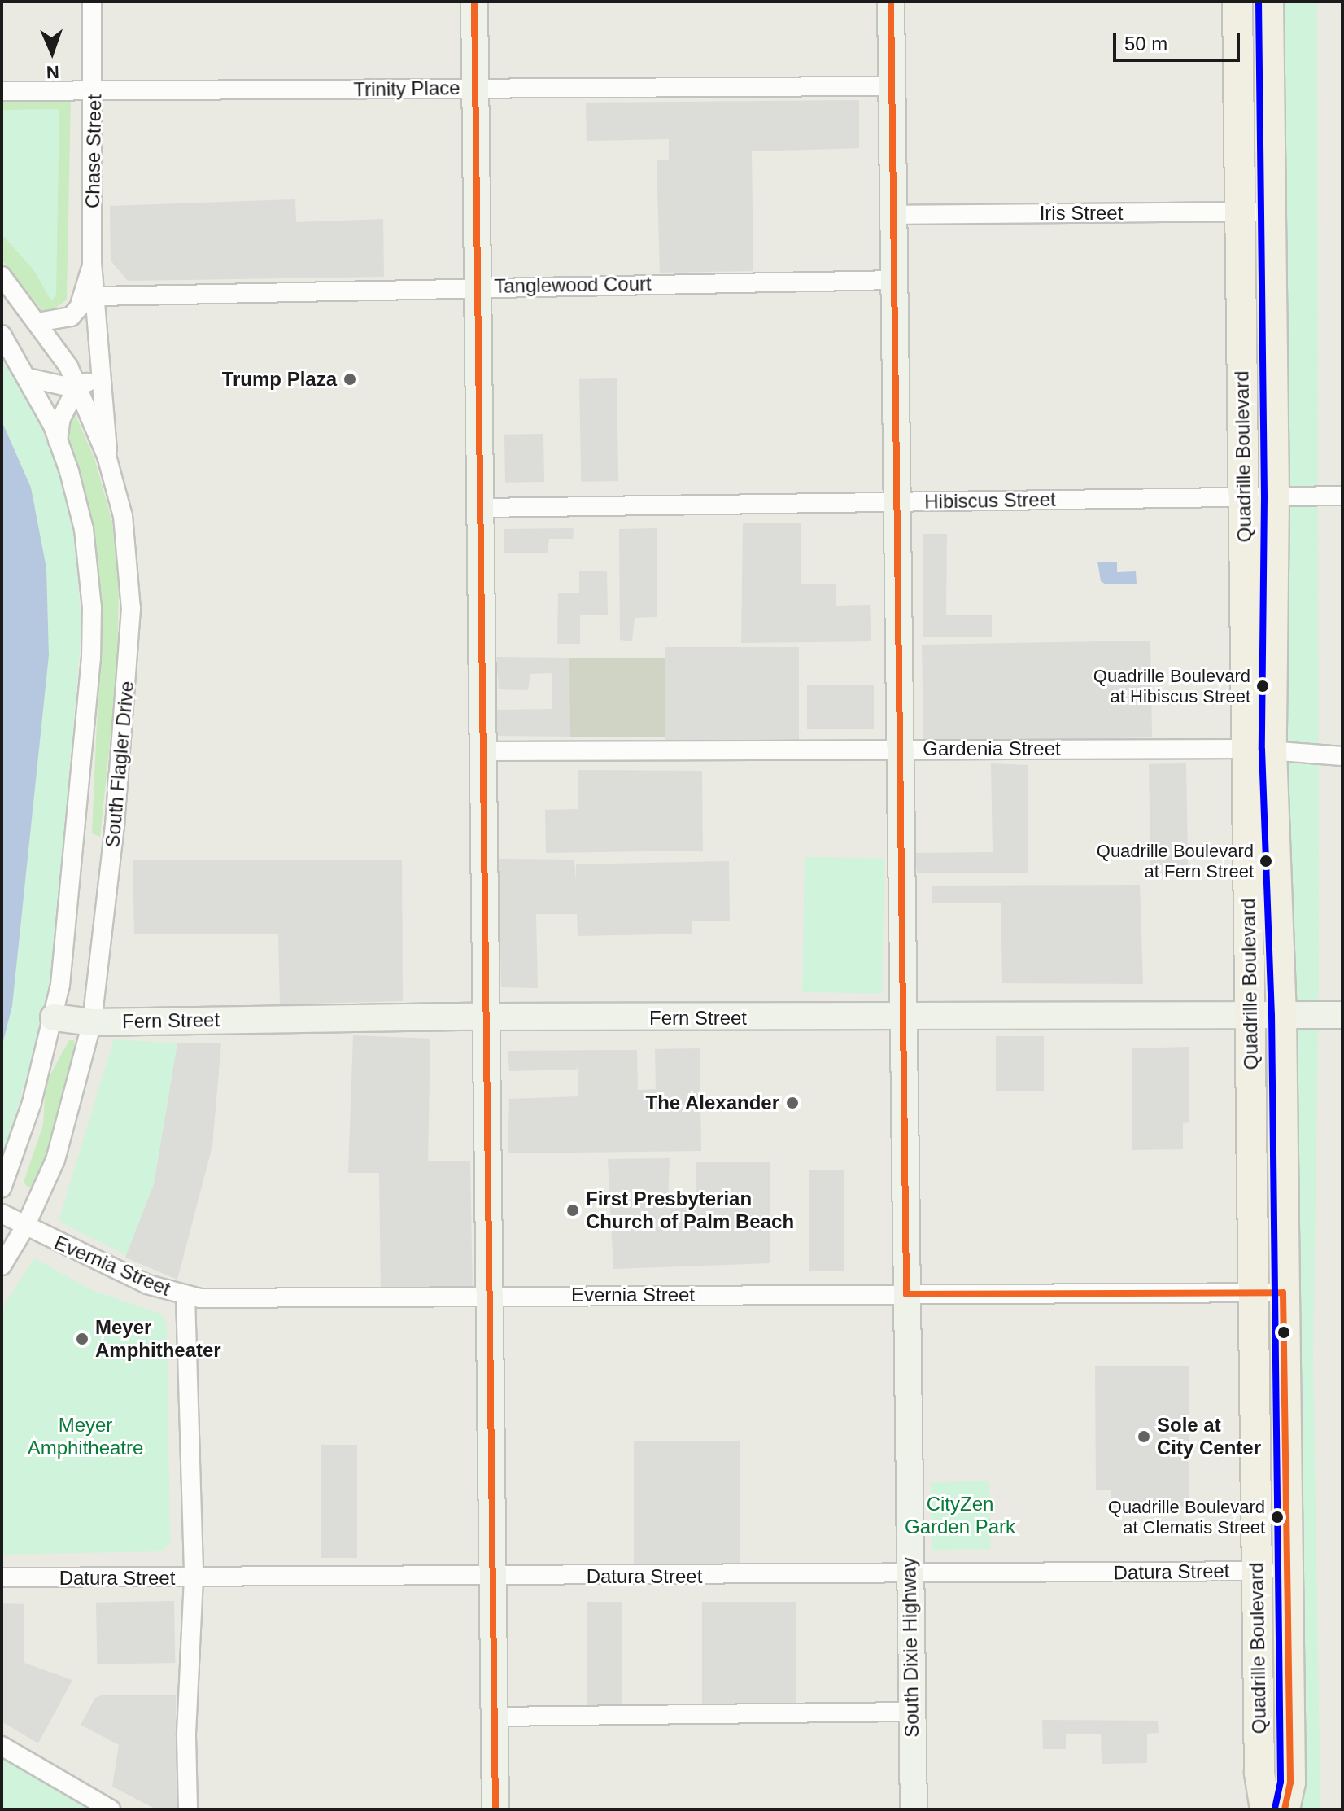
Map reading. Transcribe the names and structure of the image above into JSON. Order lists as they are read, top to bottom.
{
  "streets": {
    "main road": ["Quadrille Boulevard"],
    "street": [
      "Trinity Place",
      "Chase Street",
      "Iris Street",
      "Tanglewood Court",
      "Hibiscus Street",
      "Gardenia Street",
      "South Flagler Drive",
      "Fern Street",
      "Evernia Street",
      "Datura Street",
      "South Dixie Highway"
    ]
  },
  "crossings": [
    ["Trinity Place", "Chase Street"],
    ["Trinity Place", "South Dixie Highway"],
    ["Chase Street", "Tanglewood Court"],
    ["Chase Street", "South Flagler Drive"],
    ["Iris Street", "Quadrille Boulevard"],
    ["Iris Street", "South Dixie Highway"],
    ["Tanglewood Court", "South Dixie Highway"],
    ["Quadrille Boulevard", "Hibiscus Street"],
    ["Quadrille Boulevard", "Gardenia Street"],
    ["Quadrille Boulevard", "Fern Street"],
    ["Quadrille Boulevard", "Evernia Street"],
    ["Quadrille Boulevard", "Datura Street"],
    ["Hibiscus Street", "South Dixie Highway"],
    ["Gardenia Street", "South Dixie Highway"],
    ["South Flagler Drive", "Fern Street"],
    ["South Flagler Drive", "Evernia Street"],
    ["Fern Street", "South Dixie Highway"],
    ["Evernia Street", "South Dixie Highway"],
    ["Datura Street", "South Dixie Highway"]
  ],
  "parks": ["Meyer Amphitheatre", "CityZen Garden Park"],
  "places": [
    "Trump Plaza",
    "Quadrille Boulevard at Hibiscus Street",
    "Quadrille Boulevard at Fern Street",
    "The Alexander",
    "First Presbyterian Church of Palm Beach",
    "Meyer Amphitheater",
    "Sole at City Center",
    "Quadrille Boulevard at Clematis Street"
  ],
  "scale_bar": "50 m",
  "north": "bottom"
}
